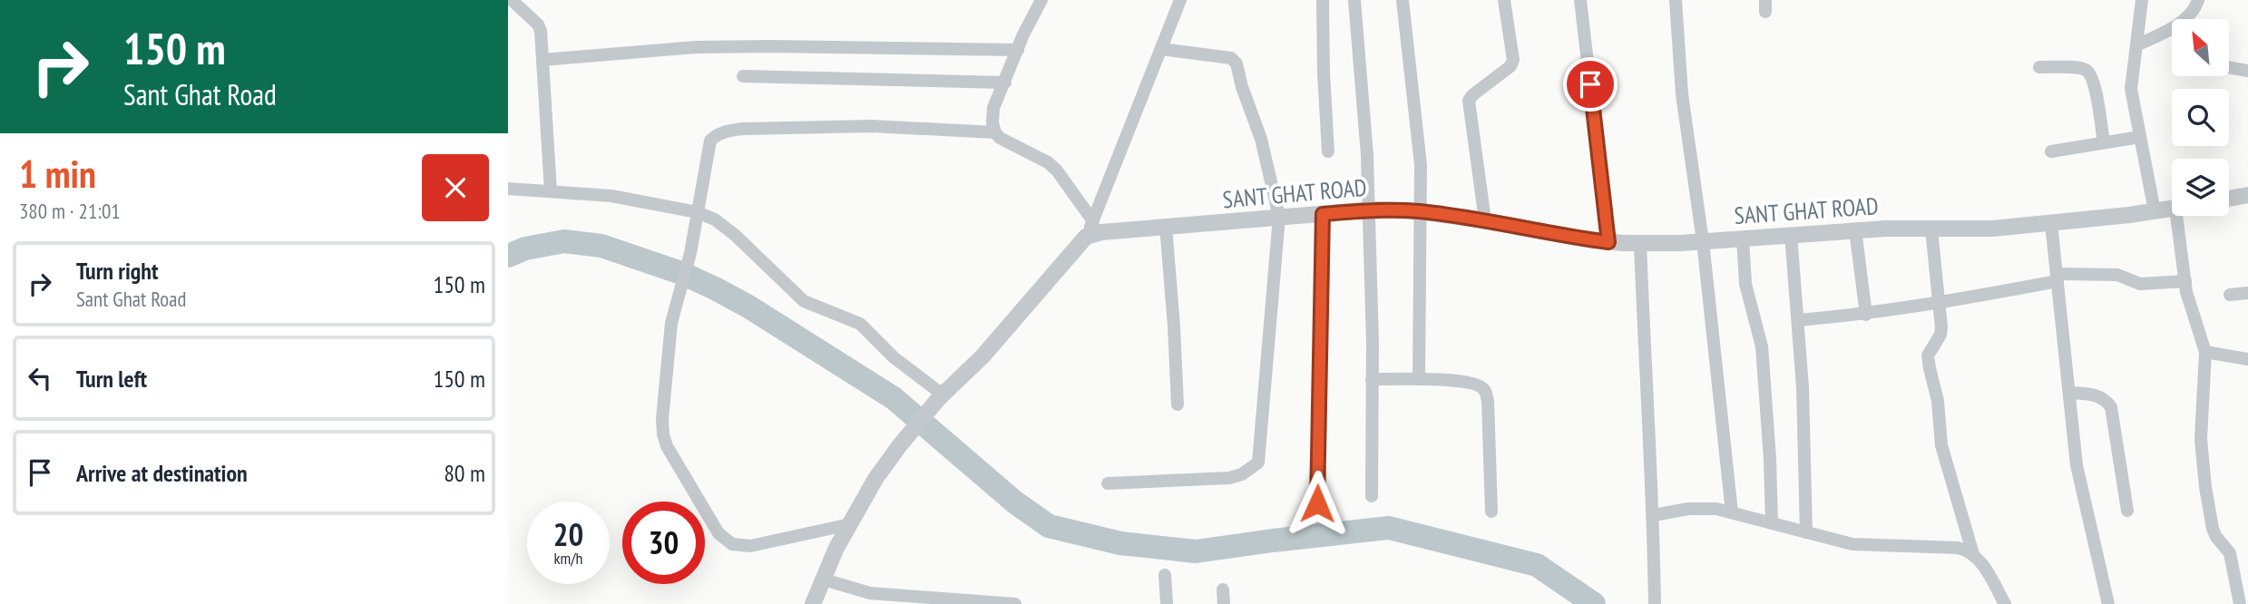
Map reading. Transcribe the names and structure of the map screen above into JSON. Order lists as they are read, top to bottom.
{
  "streets": {
    "street": ["SANT GHAT ROAD"]
  },
  "north": "top left",
  "page": {
    "turn": ["150 m", "Sant Ghat Road"],
    "heading": ["1 min", "380 m · 21:01"],
    "list": [
      {
        "name": "Turn right",
        "note": "Sant Ghat Road",
        "value": "150 m"
      },
      {
        "name": "Turn left",
        "value": "150 m"
      },
      {
        "name": "Arrive at destination",
        "value": "80 m"
      }
    ],
    "speed": "20 km/h",
    "limit": "30"
  }
}
